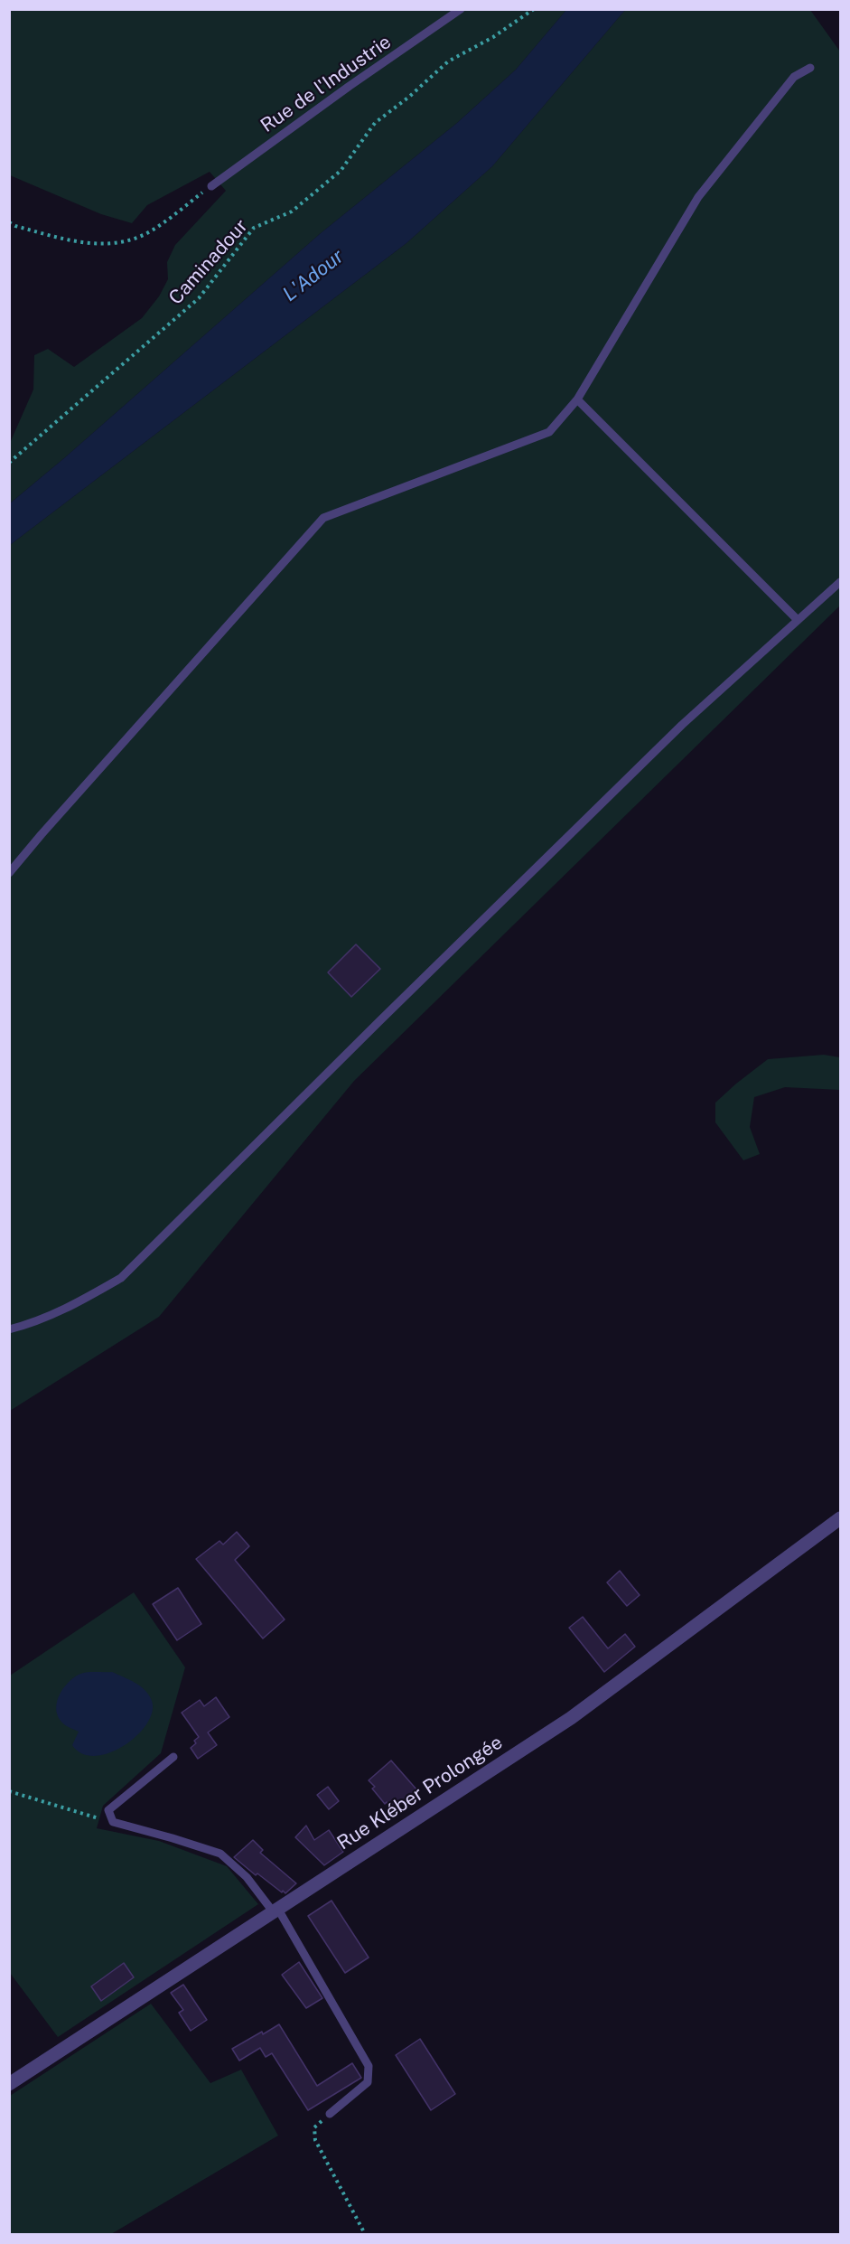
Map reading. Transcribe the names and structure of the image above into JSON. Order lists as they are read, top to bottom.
{
  "streets": {
    "street": ["Rue Kléber Prolongée"],
    "lane": ["Rue de l'Industrie"],
    "path": ["Caminadour"]
  },
  "water": ["L'Adour"]
}
